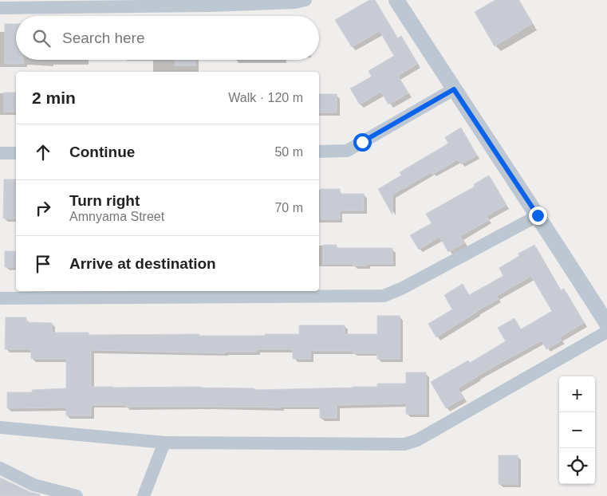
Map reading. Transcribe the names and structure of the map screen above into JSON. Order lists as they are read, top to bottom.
{
  "page": {
    "search": "Search here",
    "heading": ["2 min", "Walk · 120 m"],
    "list": [
      ["Continue", "50 m"],
      ["Turn right", "Amnyama Street", "70 m"],
      "Arrive at destination"
    ],
    "map_buttons": ["+", "−"]
  }
}
